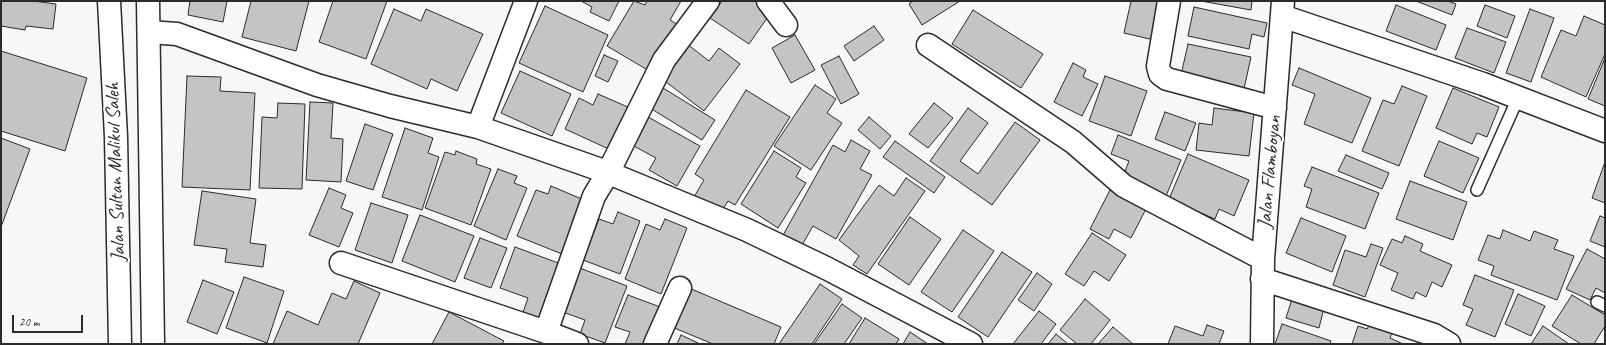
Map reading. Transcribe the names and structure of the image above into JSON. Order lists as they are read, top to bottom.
{
  "streets": {
    "street": ["Jalan Sultan Malikul Saleh", "Jalan Flamboyan"]
  },
  "scale_bar": "20 m"
}
